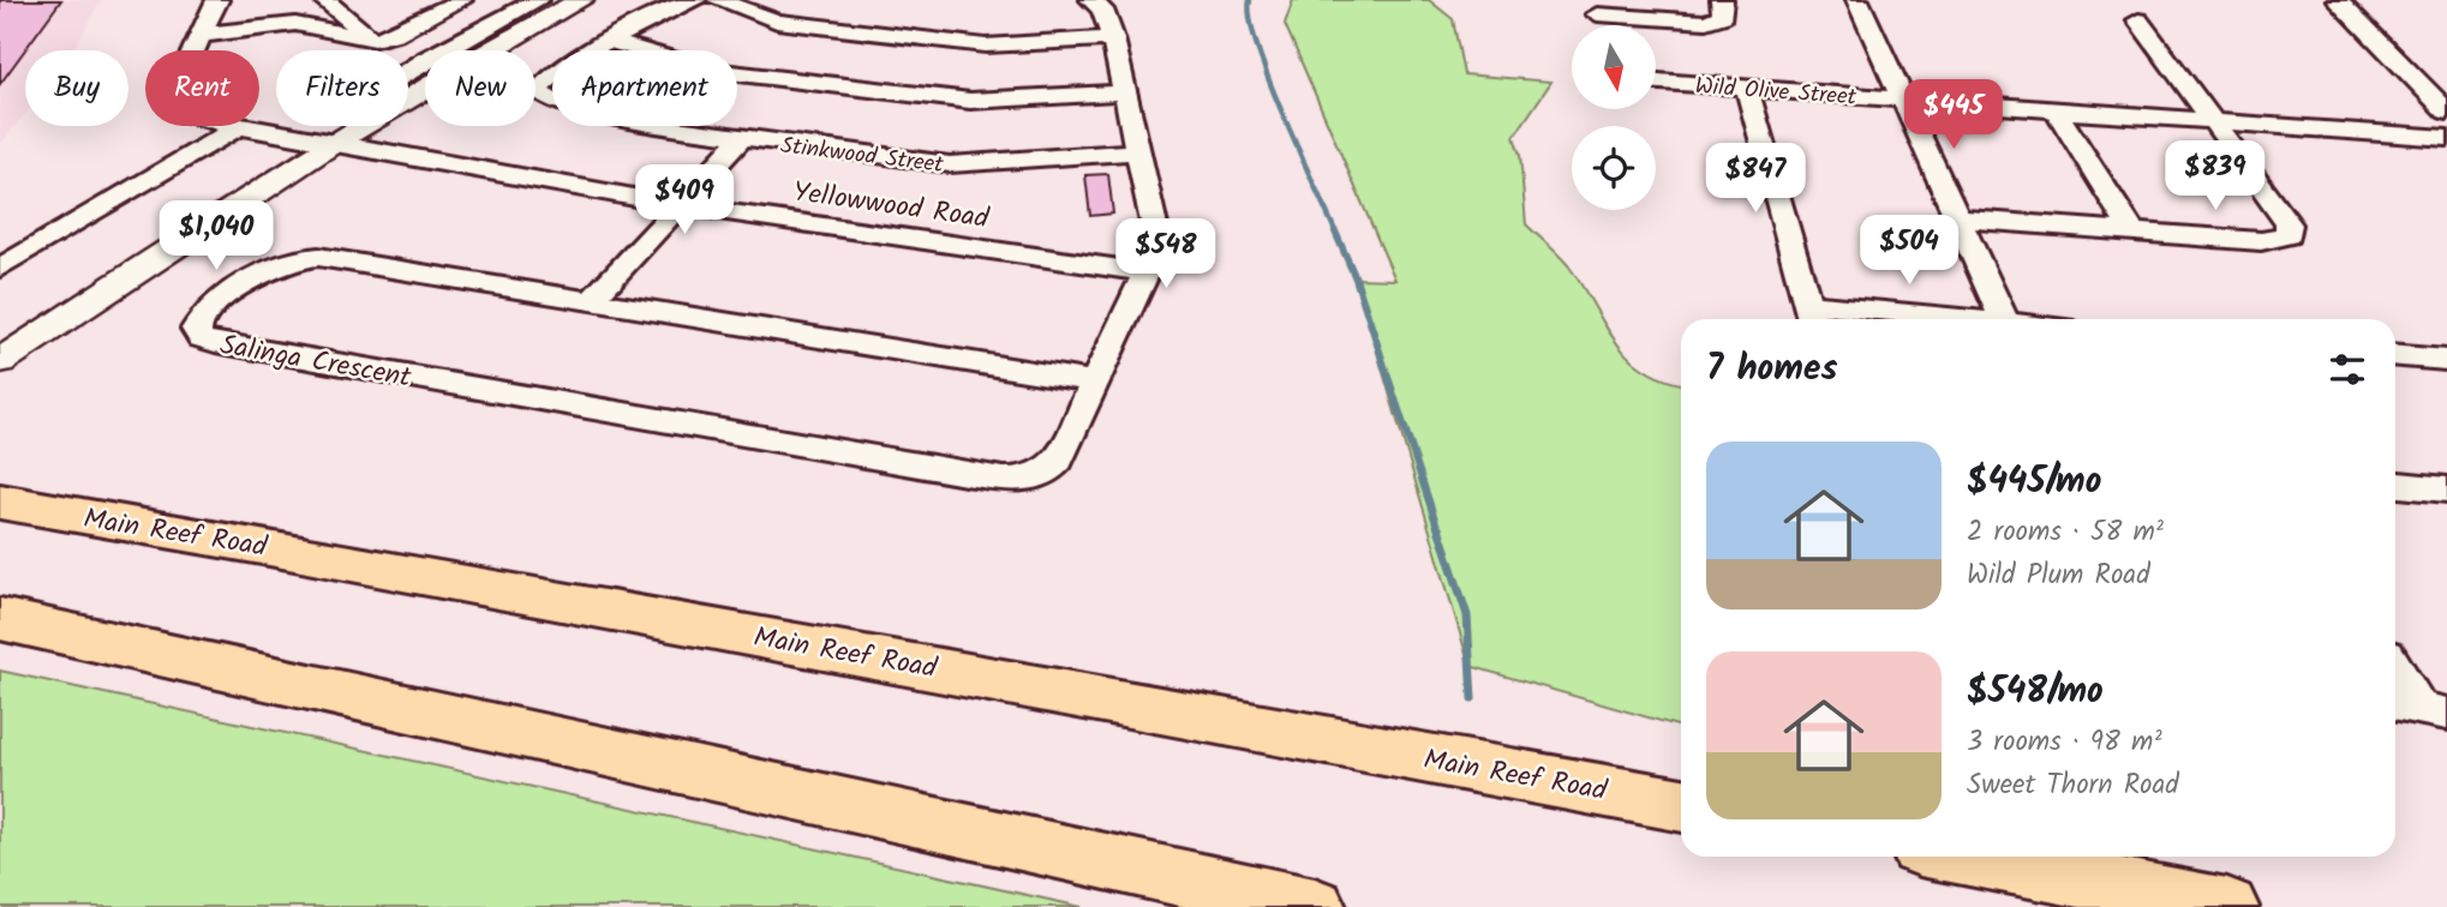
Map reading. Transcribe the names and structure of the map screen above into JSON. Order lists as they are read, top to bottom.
{
  "streets": {
    "main road": ["Main Reef Road"],
    "street": [
      "Wild Olive Street",
      "Stinkwood Street",
      "Yellowwood Road",
      "Salinga Crescent"
    ]
  },
  "north": "bottom",
  "page": {
    "chip": [
      "Buy",
      "Rent",
      "Filters",
      "New",
      "Apartment"
    ],
    "price": [
      "$445",
      "$839",
      "$847",
      "$409",
      "$1,040",
      "$504",
      "$548"
    ],
    "heading": "7 homes",
    "list": [
      {
        "name": "$445/mo",
        "note": "2 rooms · 58 m² · Wild Plum Road"
      },
      {
        "name": "$548/mo",
        "note": "3 rooms · 98 m² · Sweet Thorn Road"
      }
    ]
  }
}
